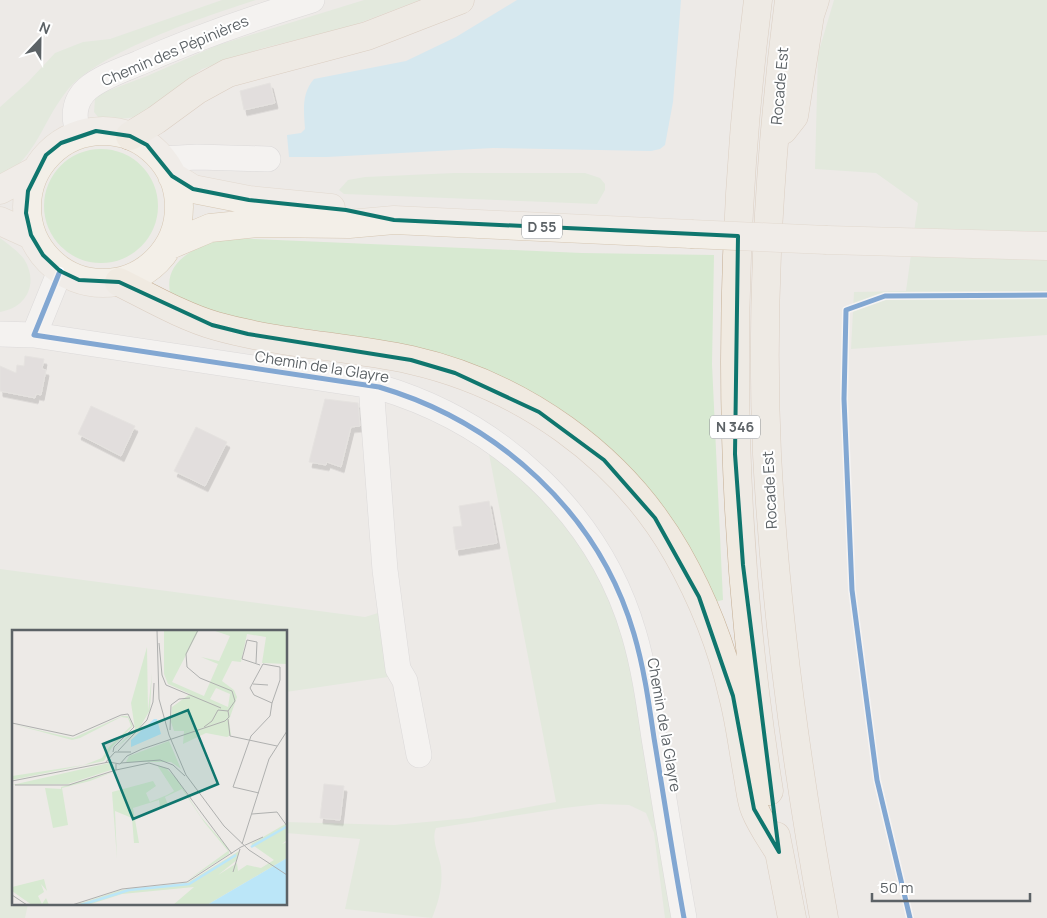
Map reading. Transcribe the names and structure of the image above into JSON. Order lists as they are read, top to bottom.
{
  "streets": {
    "highway": ["Rocade Est", "N 346"],
    "main road": ["D 55"],
    "street": ["Chemin des Pépinières", "Chemin de la Glayre"]
  },
  "crossings": [
    ["Chemin des Pépinières", "D 55"]
  ],
  "scale_bar": "50 m",
  "north": "top"
}
